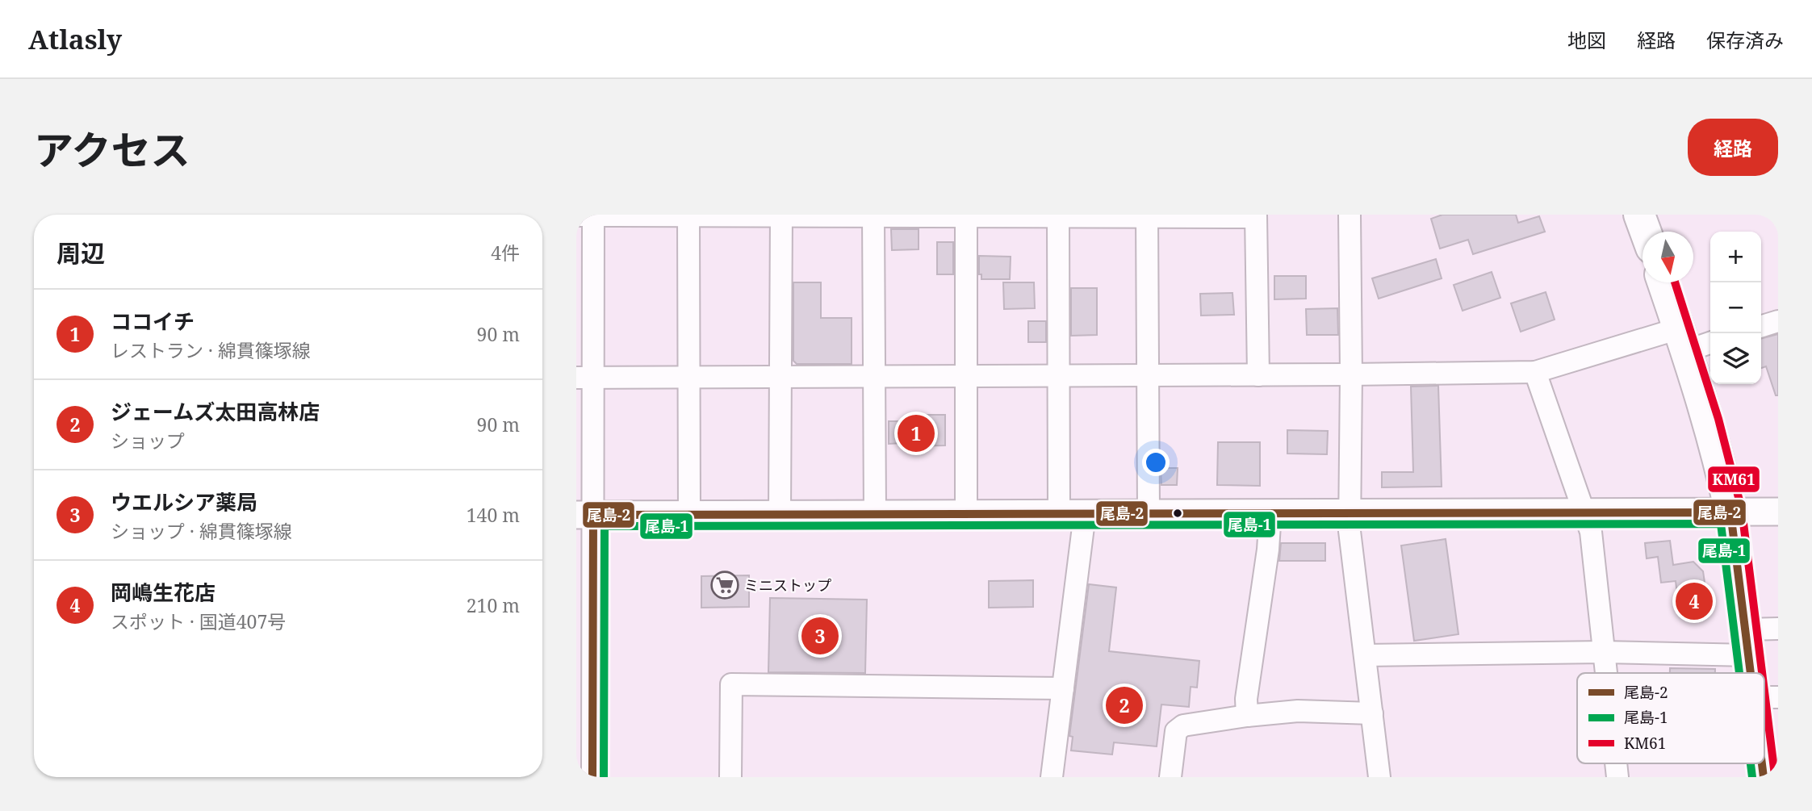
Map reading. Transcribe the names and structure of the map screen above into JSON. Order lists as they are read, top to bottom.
{
  "places": {
    "supermarket": ["ミニストップ"]
  },
  "lines": ["transit line KM61", "transit line 尾島-2", "transit line 尾島-1"],
  "legend": ["尾島-2", "尾島-1", "KM61"],
  "north": "bottom",
  "page": {
    "header": "Atlasly",
    "nav": ["地図", "経路", "保存済み"],
    "title": "アクセス",
    "buttons": "経路",
    "heading": ["周辺", "4件"],
    "map_buttons": ["+", "−"],
    "list": [
      {
        "mark": "1",
        "name": "ココイチ",
        "note": "レストラン · 綿貫篠塚線",
        "value": "90 m"
      },
      {
        "mark": "2",
        "name": "ジェームズ太田高林店",
        "note": "ショップ",
        "value": "90 m"
      },
      {
        "mark": "3",
        "name": "ウエルシア薬局",
        "note": "ショップ · 綿貫篠塚線",
        "value": "140 m"
      },
      {
        "mark": "4",
        "name": "岡嶋生花店",
        "note": "スポット · 国道407号",
        "value": "210 m"
      }
    ],
    "pins": [
      "1",
      "4",
      "3",
      "2"
    ]
  }
}
